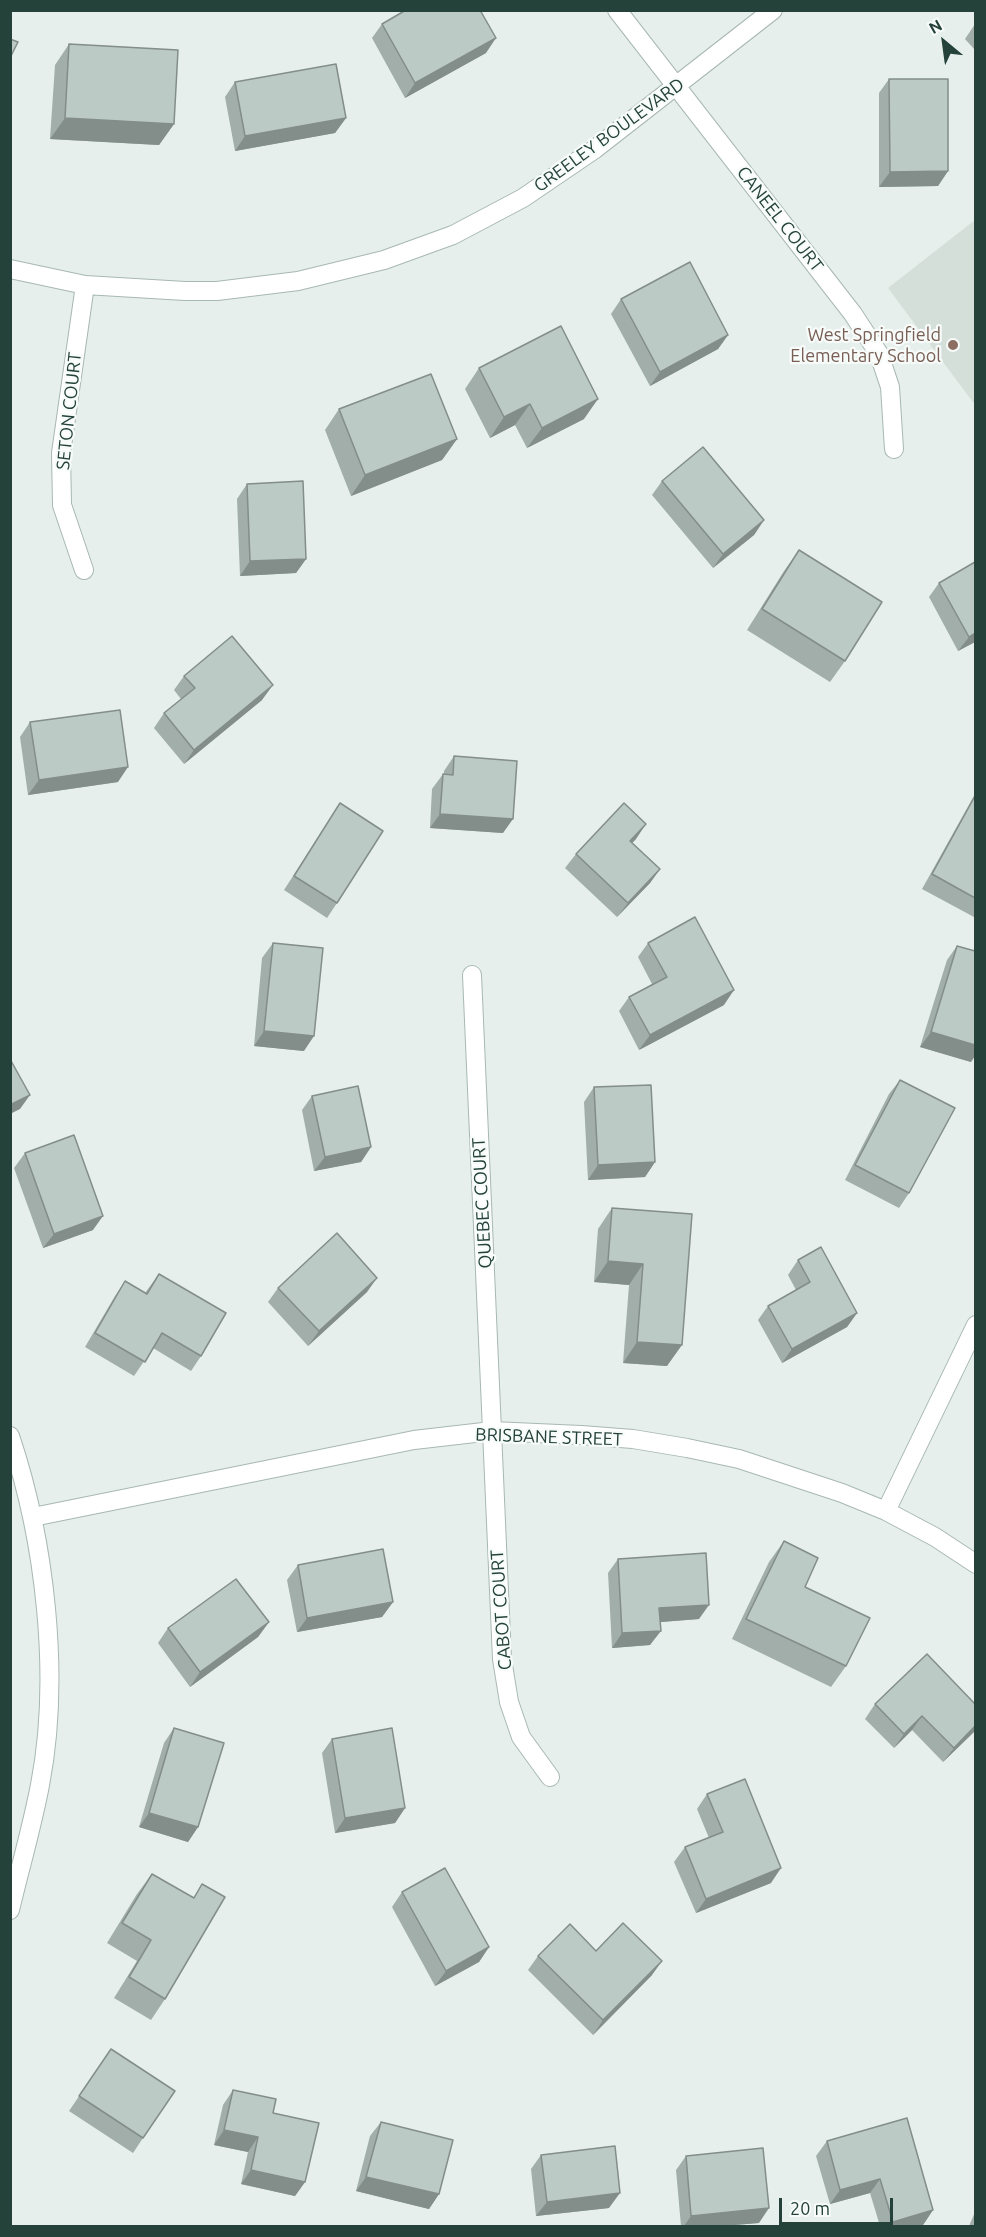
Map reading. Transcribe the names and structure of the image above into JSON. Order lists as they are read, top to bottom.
{
  "streets": {
    "street": [
      "GREELEY BOULEVARD",
      "CANEEL COURT",
      "SETON COURT",
      "QUEBEC COURT",
      "BRISBANE STREET",
      "CABOT COURT"
    ]
  },
  "crossings": [
    ["GREELEY BOULEVARD", "CANEEL COURT"],
    ["GREELEY BOULEVARD", "SETON COURT"],
    ["QUEBEC COURT", "BRISBANE STREET"],
    ["QUEBEC COURT", "CABOT COURT"],
    ["BRISBANE STREET", "CABOT COURT"]
  ],
  "places": ["West Springfield Elementary School"],
  "scale_bar": "20 m",
  "north": "top left"
}
